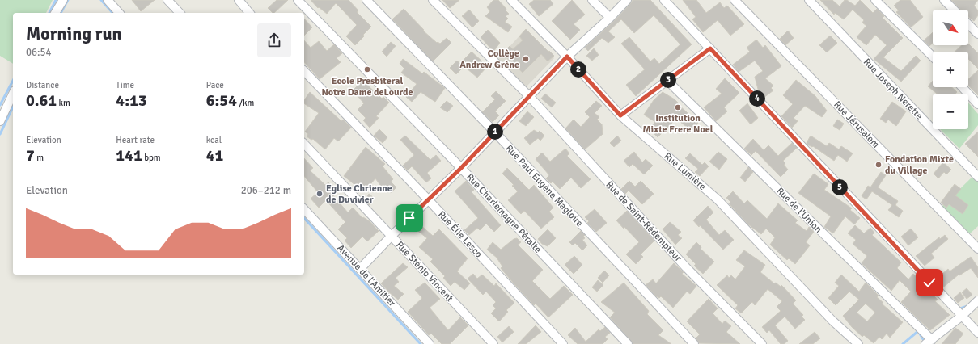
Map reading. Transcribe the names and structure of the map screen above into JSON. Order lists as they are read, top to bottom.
{
  "streets": {
    "street": [
      "Rue Joseph Nerette",
      "Rue Jérusalem",
      "Rue Lumière",
      "Rue Paul Eugène Magloire",
      "Rue de l'Union",
      "Rue Charlemagne Péralte",
      "Rue de Saint-Rédempteur",
      "Rue Élie Lesco",
      "Rue Sténio Vincent",
      "Avenue de l'Amitier"
    ]
  },
  "places": [
    "Collège Andrew Grène",
    "Ecole Presbiteral Notre Dame deLourde",
    "Institution Mixte Frere Noel",
    "Fondation Mixte du Village",
    "Eglise Chrienne de Duvivier"
  ],
  "north": "bottom right",
  "page": {
    "map_buttons": ["+", "−"],
    "heading": ["Morning run", "06:54"],
    "pins": [
      "2",
      "3",
      "4",
      "1",
      "5"
    ],
    "stats": [
      ["Distance", "0.61 km"],
      ["Time", "4:13"],
      ["Pace", "6:54 /km"],
      ["Elevation", "7 m"],
      ["Heart rate", "141 bpm"],
      ["kcal", "41"]
    ],
    "chart": ["Elevation", "206–212 m"]
  }
}
